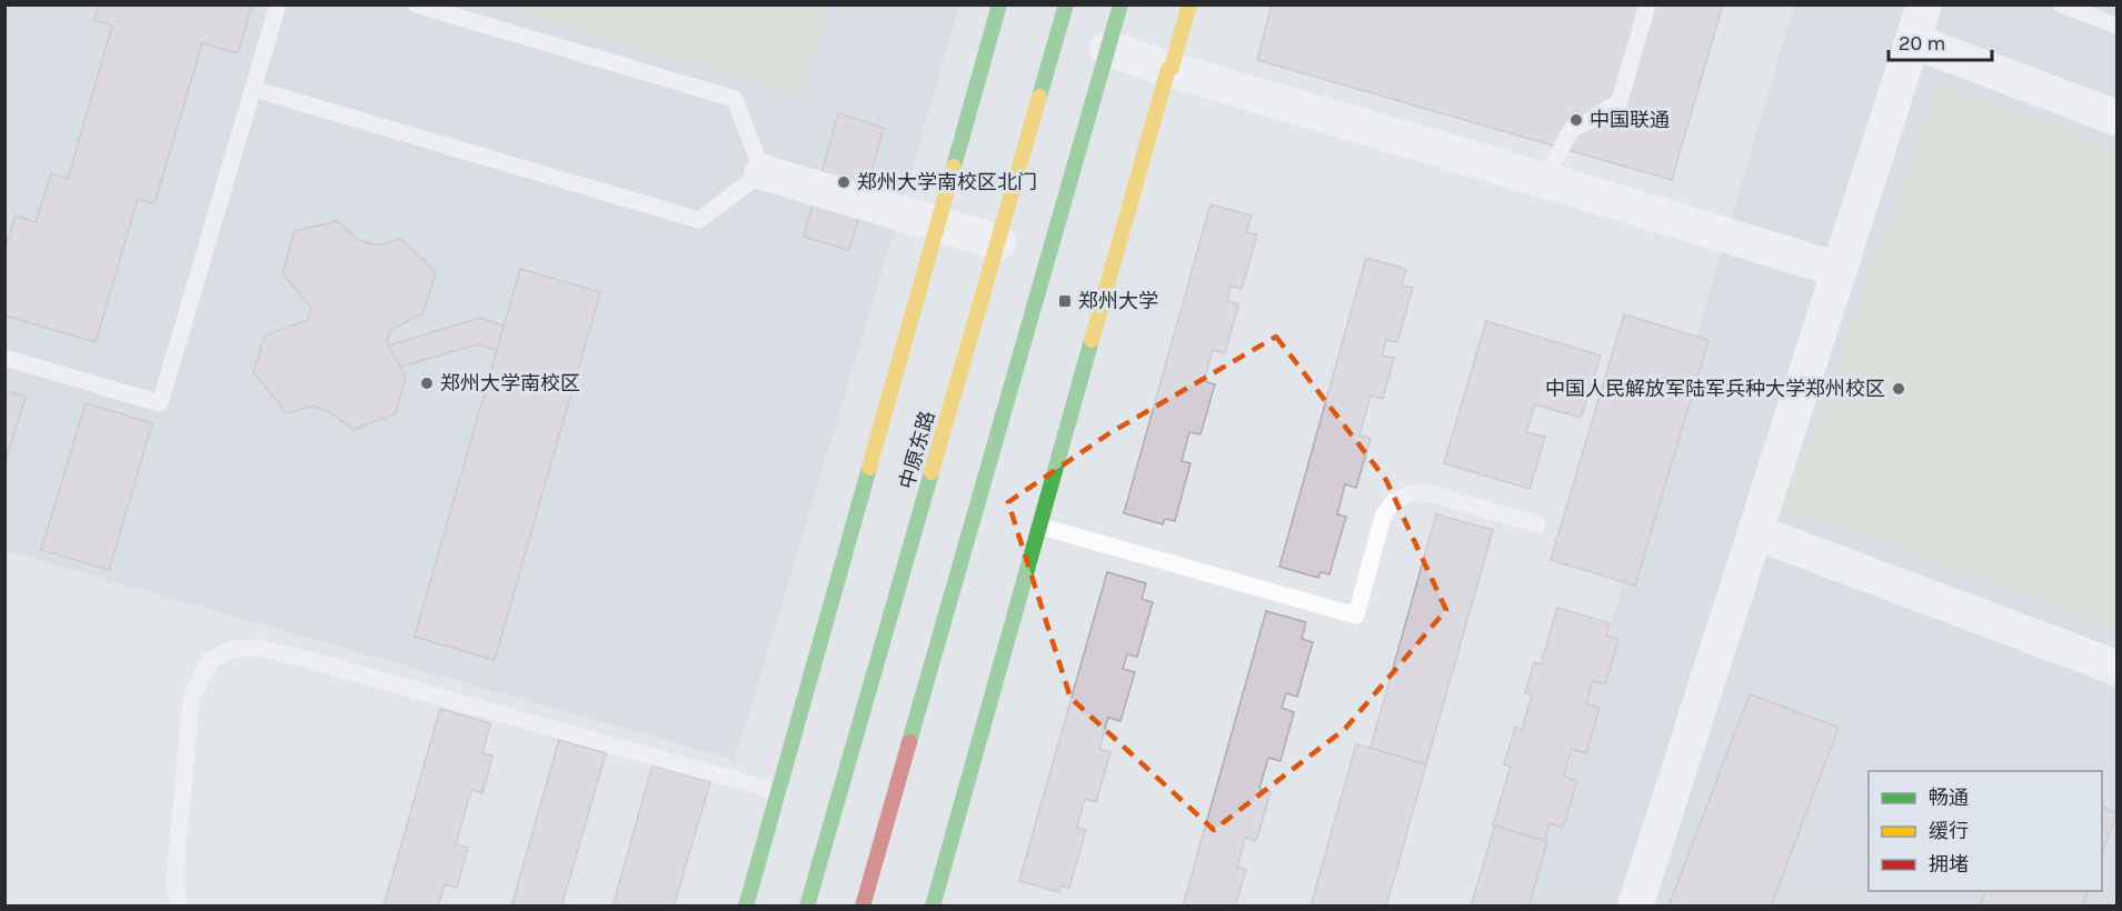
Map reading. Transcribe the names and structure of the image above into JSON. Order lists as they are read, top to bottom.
{
  "streets": {
    "street": ["中原东路"]
  },
  "places": {
    "other": [
      "中国联通",
      "郑州大学南校区北门",
      "郑州大学南校区",
      "中国人民解放军陆军兵种大学郑州校区"
    ],
    "transit": ["郑州大学"]
  },
  "legend": ["畅通", "缓行", "拥堵"],
  "scale_bar": "20 m"
}
